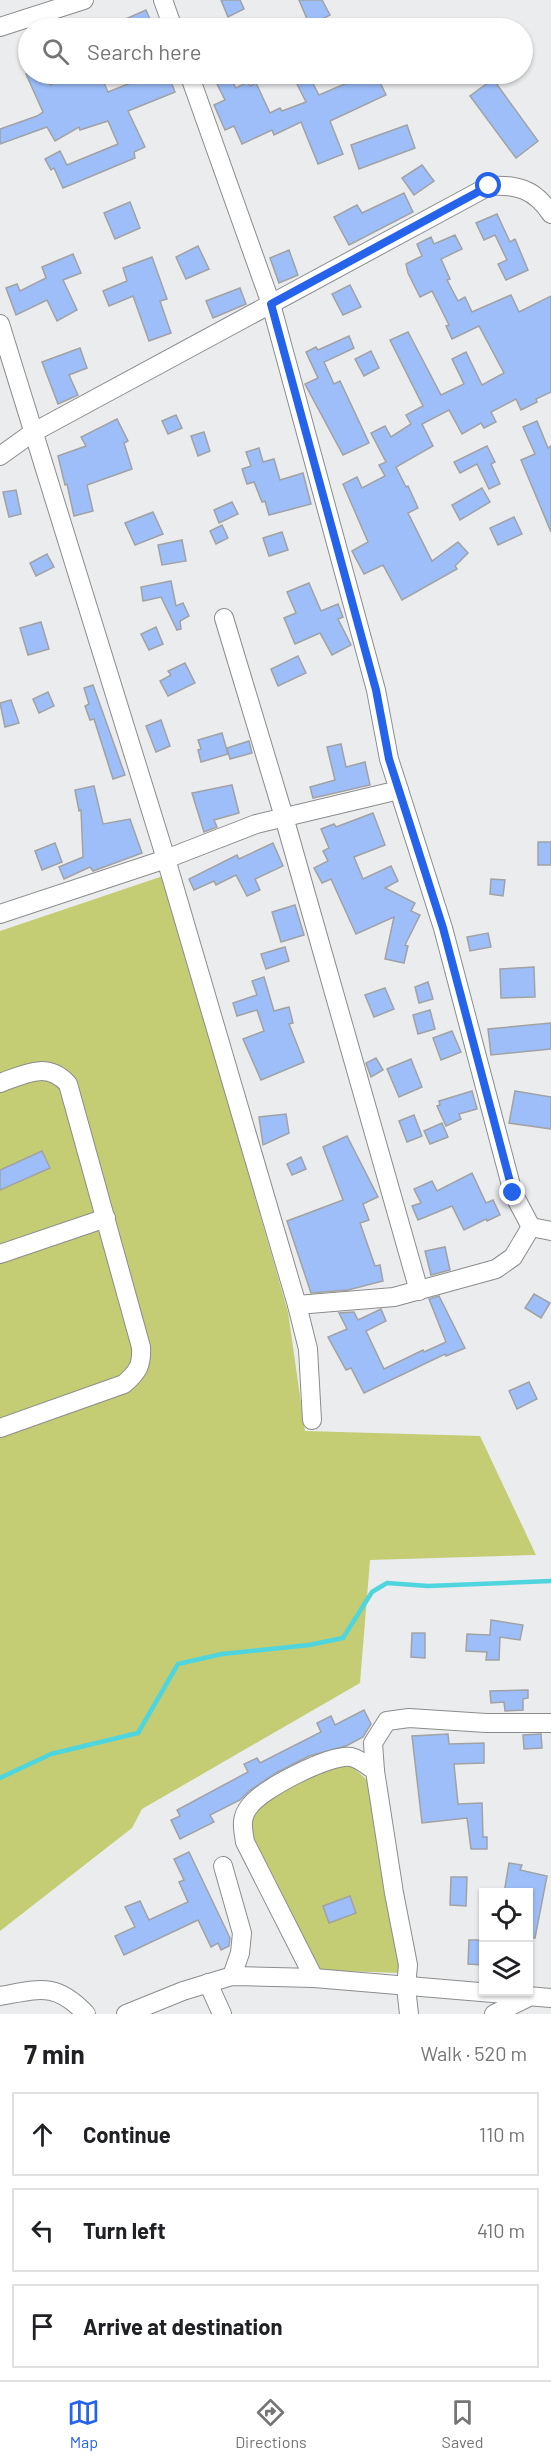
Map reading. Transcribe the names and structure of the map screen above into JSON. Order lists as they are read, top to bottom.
{
  "page": {
    "search": "Search here",
    "heading": ["7 min", "Walk · 520 m"],
    "list": [
      ["Continue", "110 m"],
      ["Turn left", "410 m"],
      "Arrive at destination"
    ],
    "nav": ["Map", "Directions", "Saved"]
  }
}
